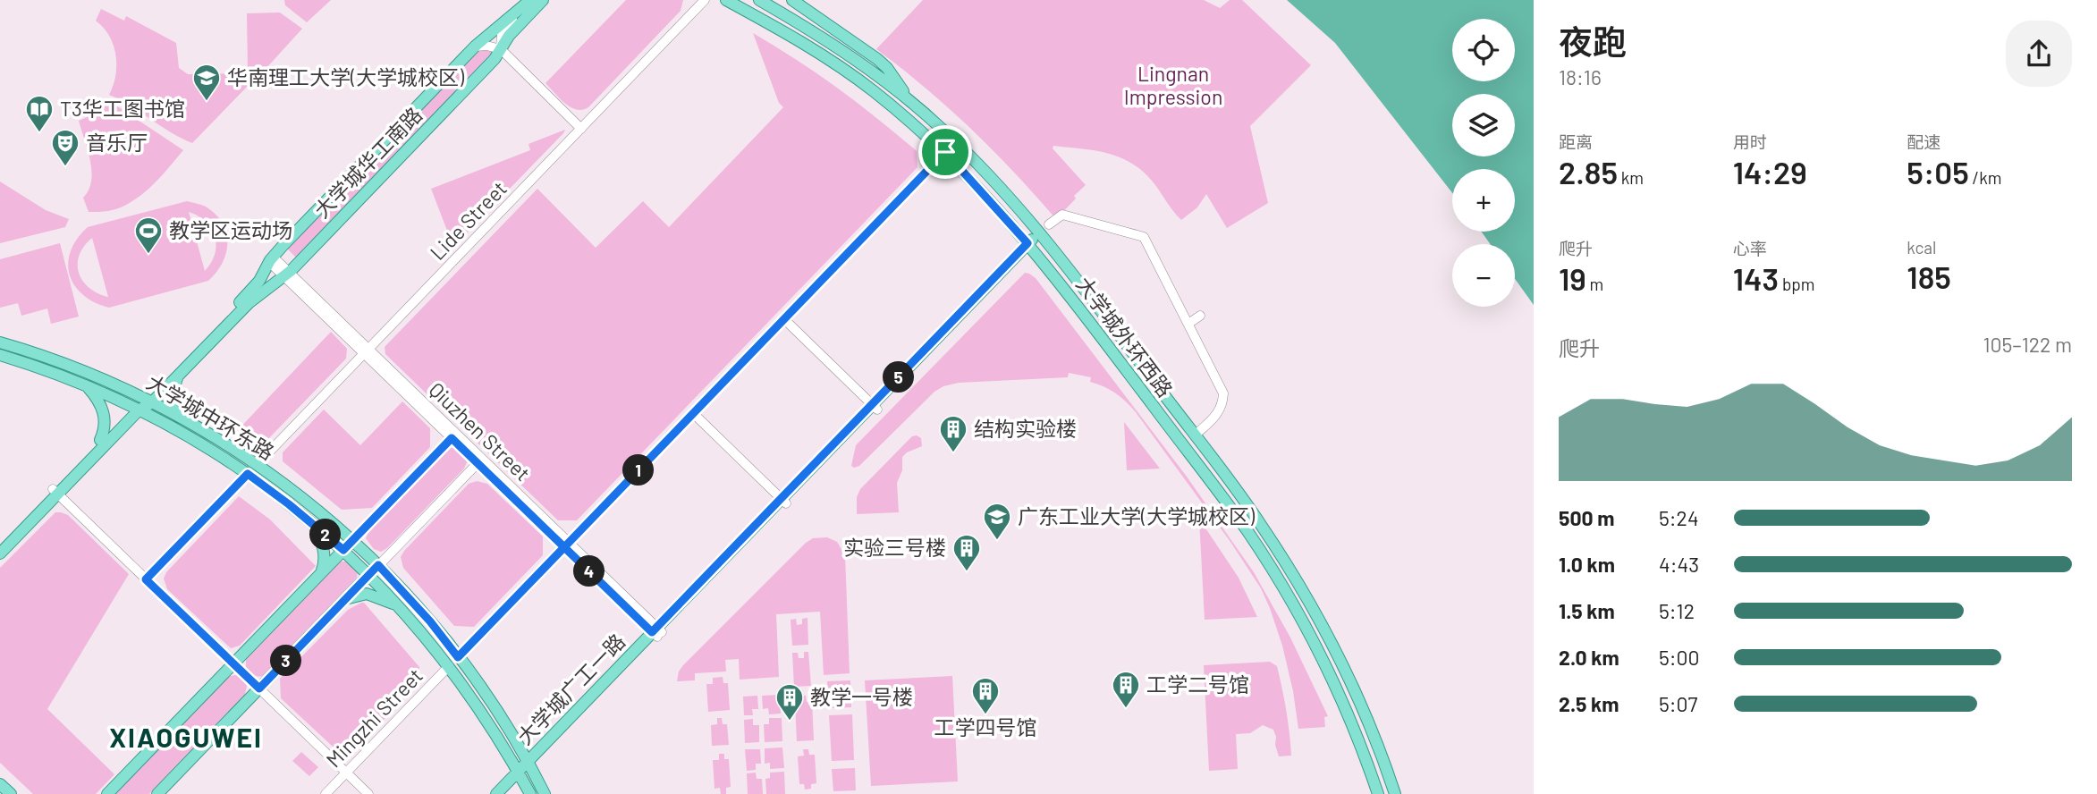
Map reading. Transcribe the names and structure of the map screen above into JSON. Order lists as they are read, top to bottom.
{
  "streets": {
    "main road": [
      "大学城华工南路",
      "大学城外环西路",
      "大学城中环东路",
      "大学城广工一路"
    ],
    "street": ["Lide Street", "Qiuzhen Street", "Mingzhi Street"]
  },
  "crossings": [
    ["大学城华工南路", "大学城中环东路"],
    ["大学城华工南路", "Qiuzhen Street"],
    ["Lide Street", "大学城中环东路"],
    ["Lide Street", "Qiuzhen Street"],
    ["大学城外环西路", "大学城广工一路"],
    ["大学城中环东路", "大学城广工一路"],
    ["大学城中环东路", "Mingzhi Street"],
    ["Qiuzhen Street", "大学城广工一路"]
  ],
  "districts": ["XIAOGUWEI"],
  "parks": ["Lingnan Impression"],
  "places": {
    "school or university": ["华南理工大学(大学城校区)", "广东工业大学(大学城校区)"],
    "library": ["T3华工图书馆"],
    "theatre": ["音乐厅"],
    "sports": ["教学区运动场"],
    "building": [
      "结构实验楼",
      "实验三号楼",
      "工学二号馆",
      "工学四号馆",
      "教学一号楼"
    ]
  },
  "page": {
    "heading": ["夜跑", "18:16"],
    "map_buttons": ["+", "−"],
    "stats": [
      ["距离", "2.85 km"],
      ["用时", "14:29"],
      ["配速", "5:05 /km"],
      ["爬升", "19 m"],
      ["心率", "143 bpm"],
      ["kcal", "185"]
    ],
    "chart": ["爬升", "105–122 m"],
    "pins": [
      "5",
      "1",
      "2",
      "4",
      "3"
    ],
    "list": [
      {
        "name": "500 m",
        "note": "5:24"
      },
      {
        "name": "1.0 km",
        "note": "4:43"
      },
      {
        "name": "1.5 km",
        "note": "5:12"
      },
      {
        "name": "2.0 km",
        "note": "5:00"
      },
      {
        "name": "2.5 km",
        "note": "5:07"
      }
    ]
  }
}
